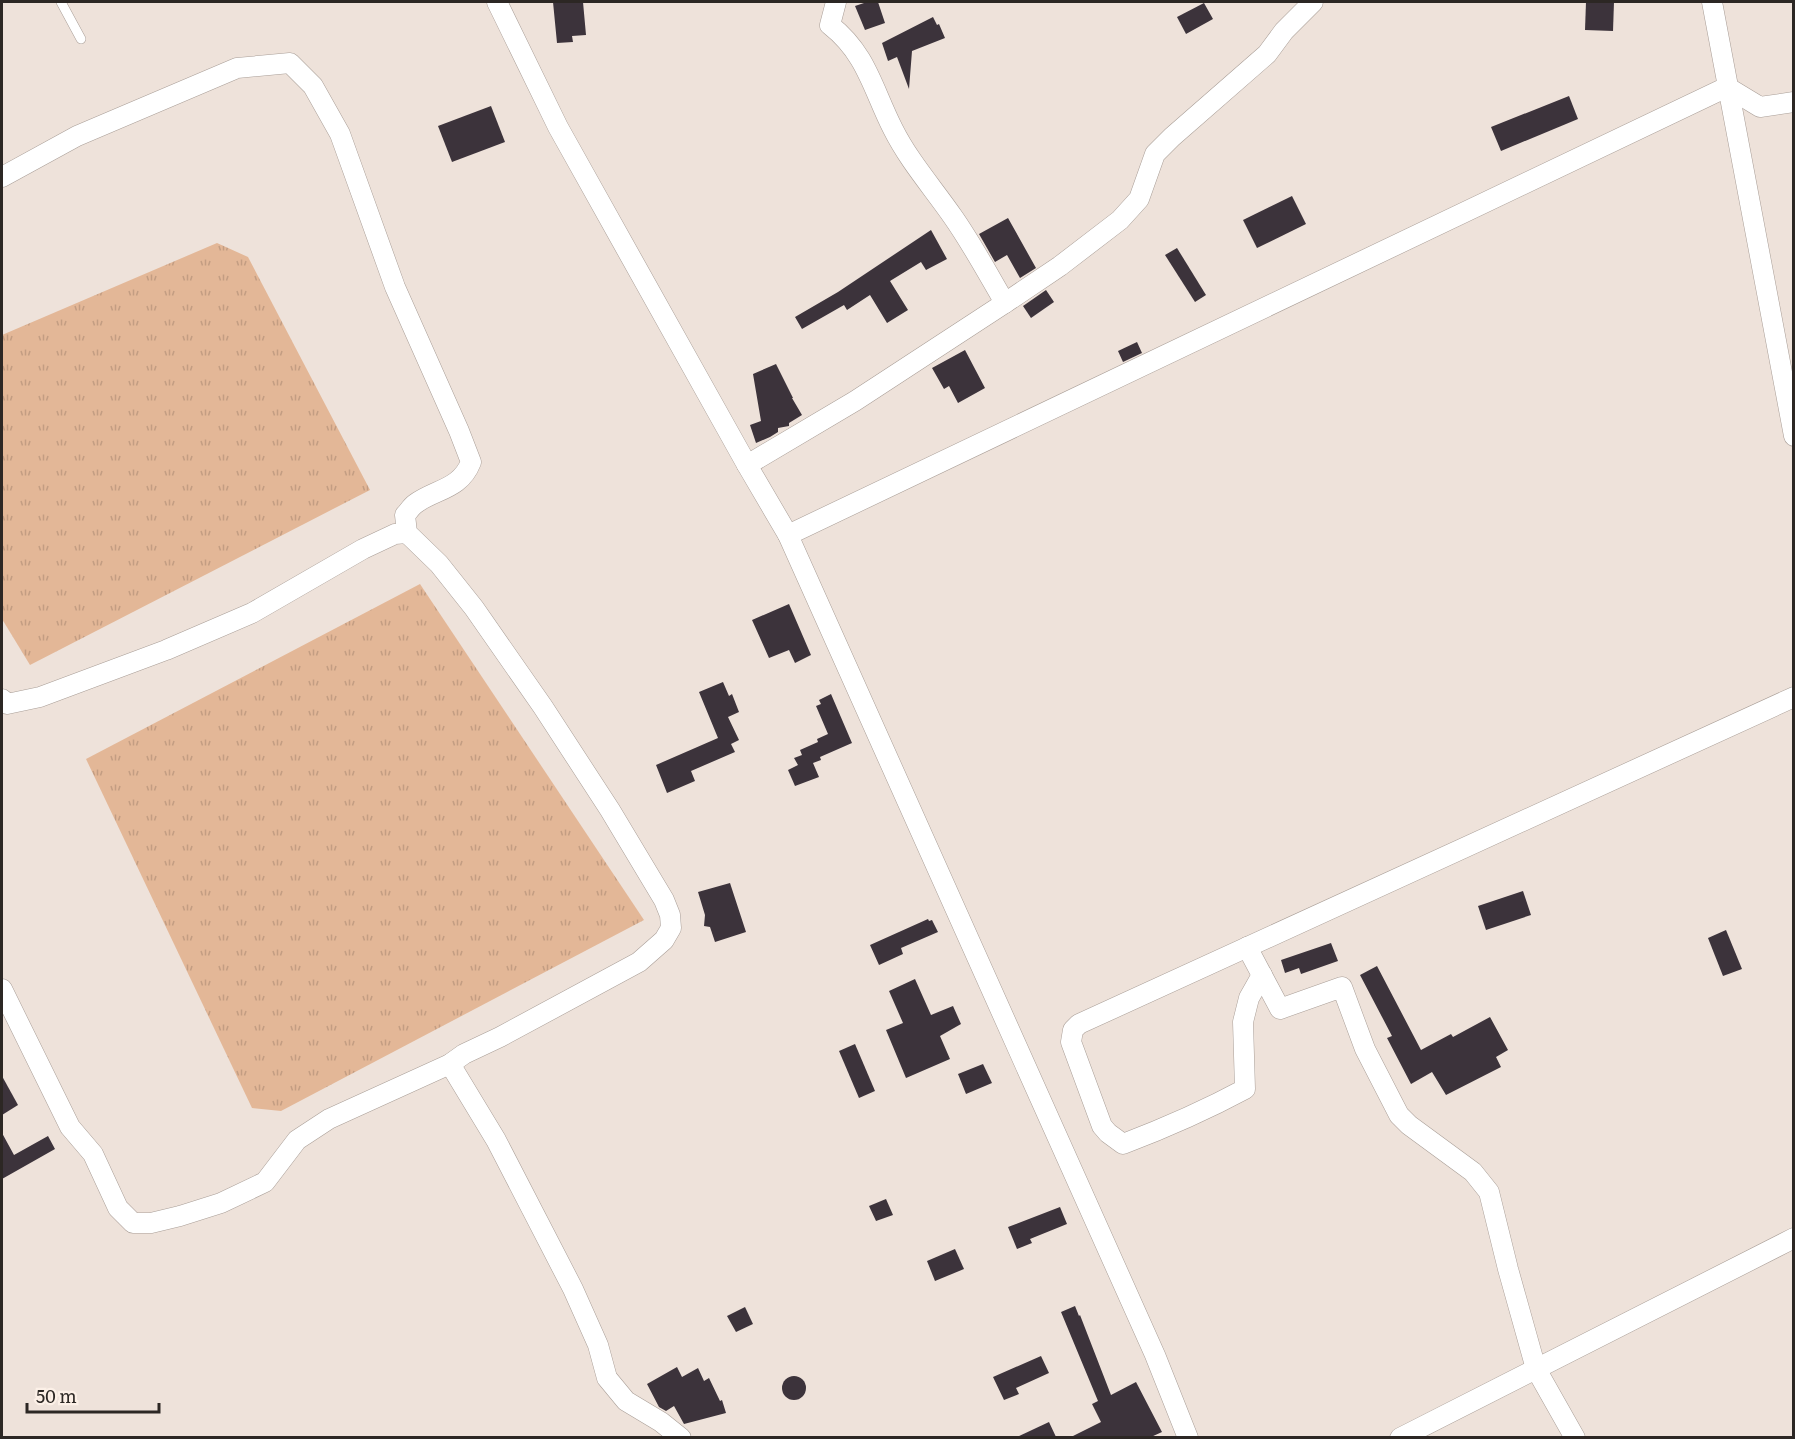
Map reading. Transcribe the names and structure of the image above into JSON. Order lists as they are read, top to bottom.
{
  "scale_bar": "50 m"
}
